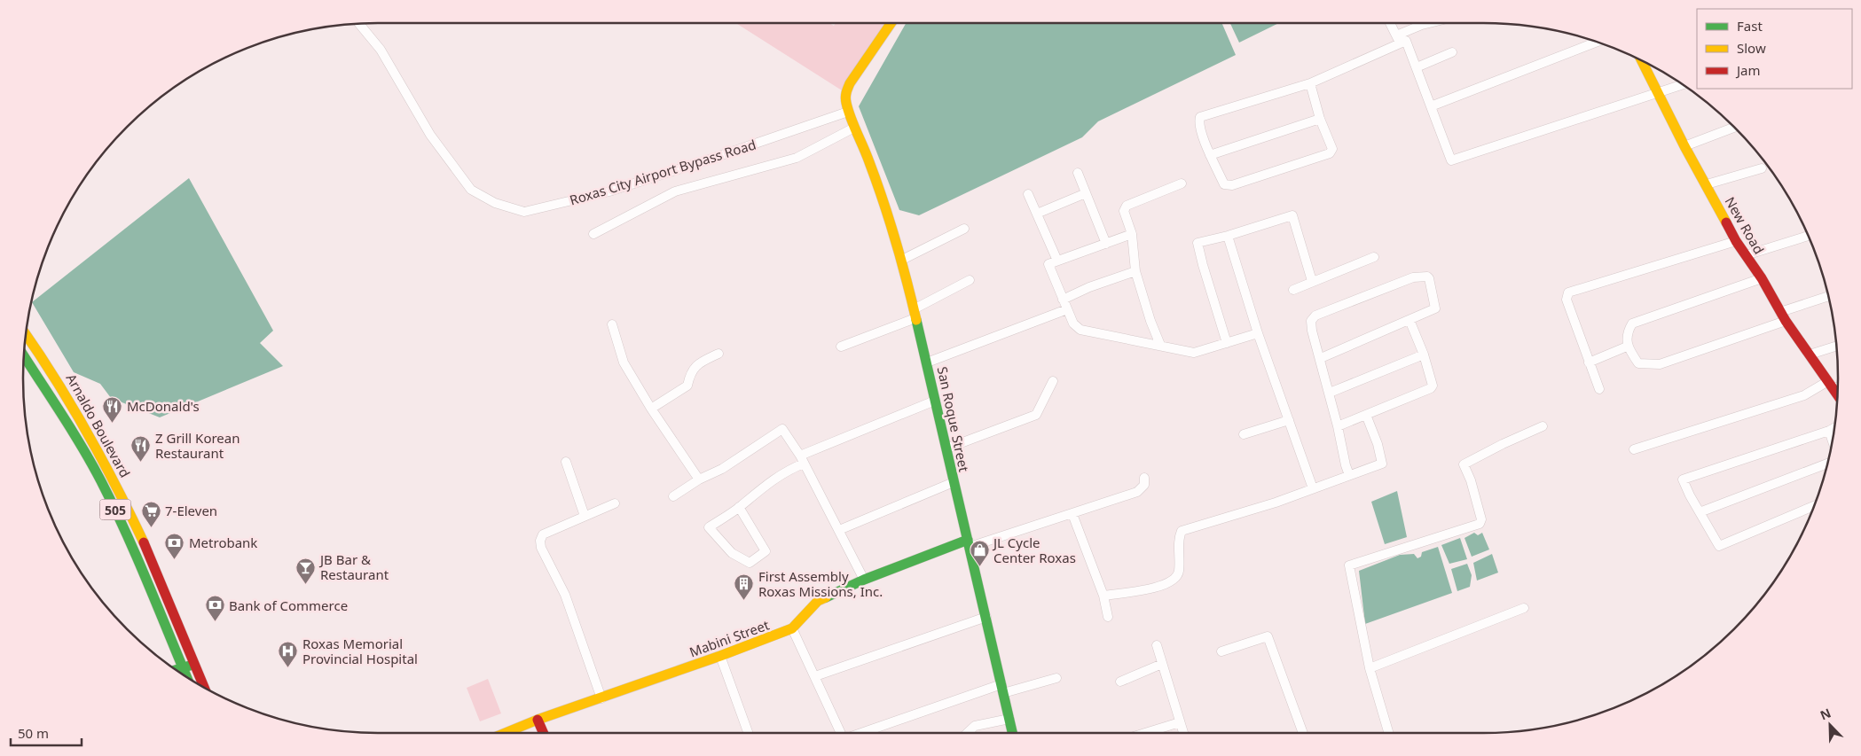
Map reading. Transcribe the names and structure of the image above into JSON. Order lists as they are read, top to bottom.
{
  "streets": {
    "main road": [
      "New Road",
      "San Roque Street",
      "Arnaldo Boulevard",
      "505",
      "Mabini Street"
    ],
    "street": ["Roxas City Airport Bypass Road"]
  },
  "crossings": [
    ["Roxas City Airport Bypass Road", "San Roque Street"],
    ["San Roque Street", "Mabini Street"]
  ],
  "places": {
    "restaurant": ["McDonald's", "Z Grill Korean Restaurant"],
    "supermarket": ["7-Eleven"],
    "bank": ["Metrobank", "Bank of Commerce"],
    "shop": ["JL Cycle Center Roxas"],
    "bar": ["JB Bar & Restaurant"],
    "building": ["First Assembly Roxas Missions, Inc."],
    "hospital": ["Roxas Memorial Provincial Hospital"]
  },
  "legend": ["Fast", "Slow", "Jam"],
  "scale_bar": "50 m",
  "north": "top left"
}
